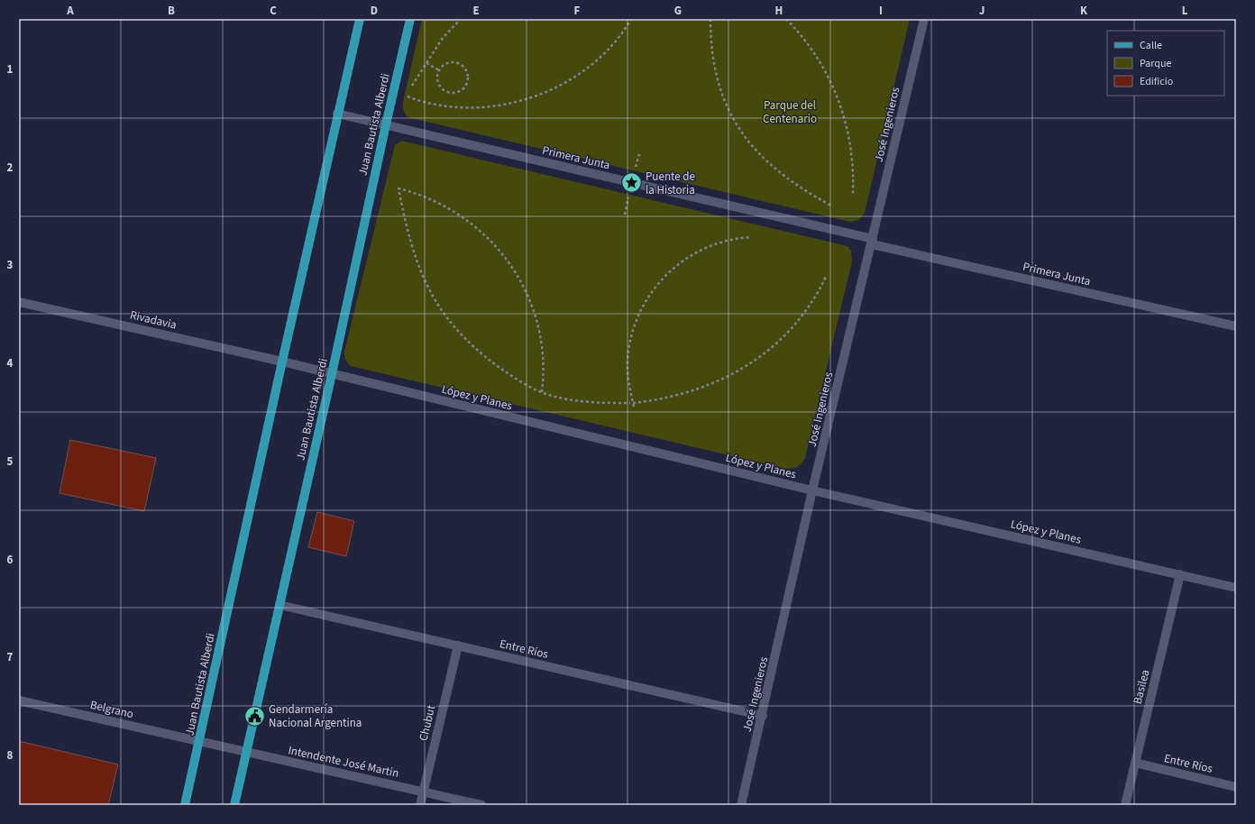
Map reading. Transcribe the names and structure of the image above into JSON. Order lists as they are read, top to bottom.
{
  "streets": {
    "main road": ["Juan Bautista Alberdi"],
    "street": [
      "José Ingenieros",
      "Primera Junta",
      "Rivadavia",
      "López y Planes",
      "Entre Ríos",
      "Basilea",
      "Belgrano",
      "Chubut",
      "Intendente José Martin"
    ]
  },
  "crossings": [
    ["Juan Bautista Alberdi", "Primera Junta"],
    ["Juan Bautista Alberdi", "Rivadavia"],
    ["Juan Bautista Alberdi", "López y Planes"],
    ["Juan Bautista Alberdi", "Entre Ríos"],
    ["Juan Bautista Alberdi", "Belgrano"],
    ["Juan Bautista Alberdi", "Intendente José Martin"],
    ["José Ingenieros", "Primera Junta"],
    ["José Ingenieros", "López y Planes"],
    ["José Ingenieros", "Entre Ríos"],
    ["Rivadavia", "López y Planes"],
    ["López y Planes", "Basilea"],
    ["Entre Ríos", "Basilea"],
    ["Entre Ríos", "Chubut"],
    ["Belgrano", "Intendente José Martin"],
    ["Chubut", "Intendente José Martin"]
  ],
  "parks": ["Parque del Centenario"],
  "places": {
    "place": ["Puente de la Historia"],
    "public building": ["Gendarmería Nacional Argentina"]
  },
  "legend": ["Calle", "Parque", "Edificio"],
  "grid": {
    "columns": [
      "A",
      "B",
      "C",
      "D",
      "E",
      "F",
      "G",
      "H",
      "I",
      "J",
      "K",
      "L"
    ],
    "rows": [
      "1",
      "2",
      "3",
      "4",
      "5",
      "6",
      "7",
      "8"
    ]
  }
}
